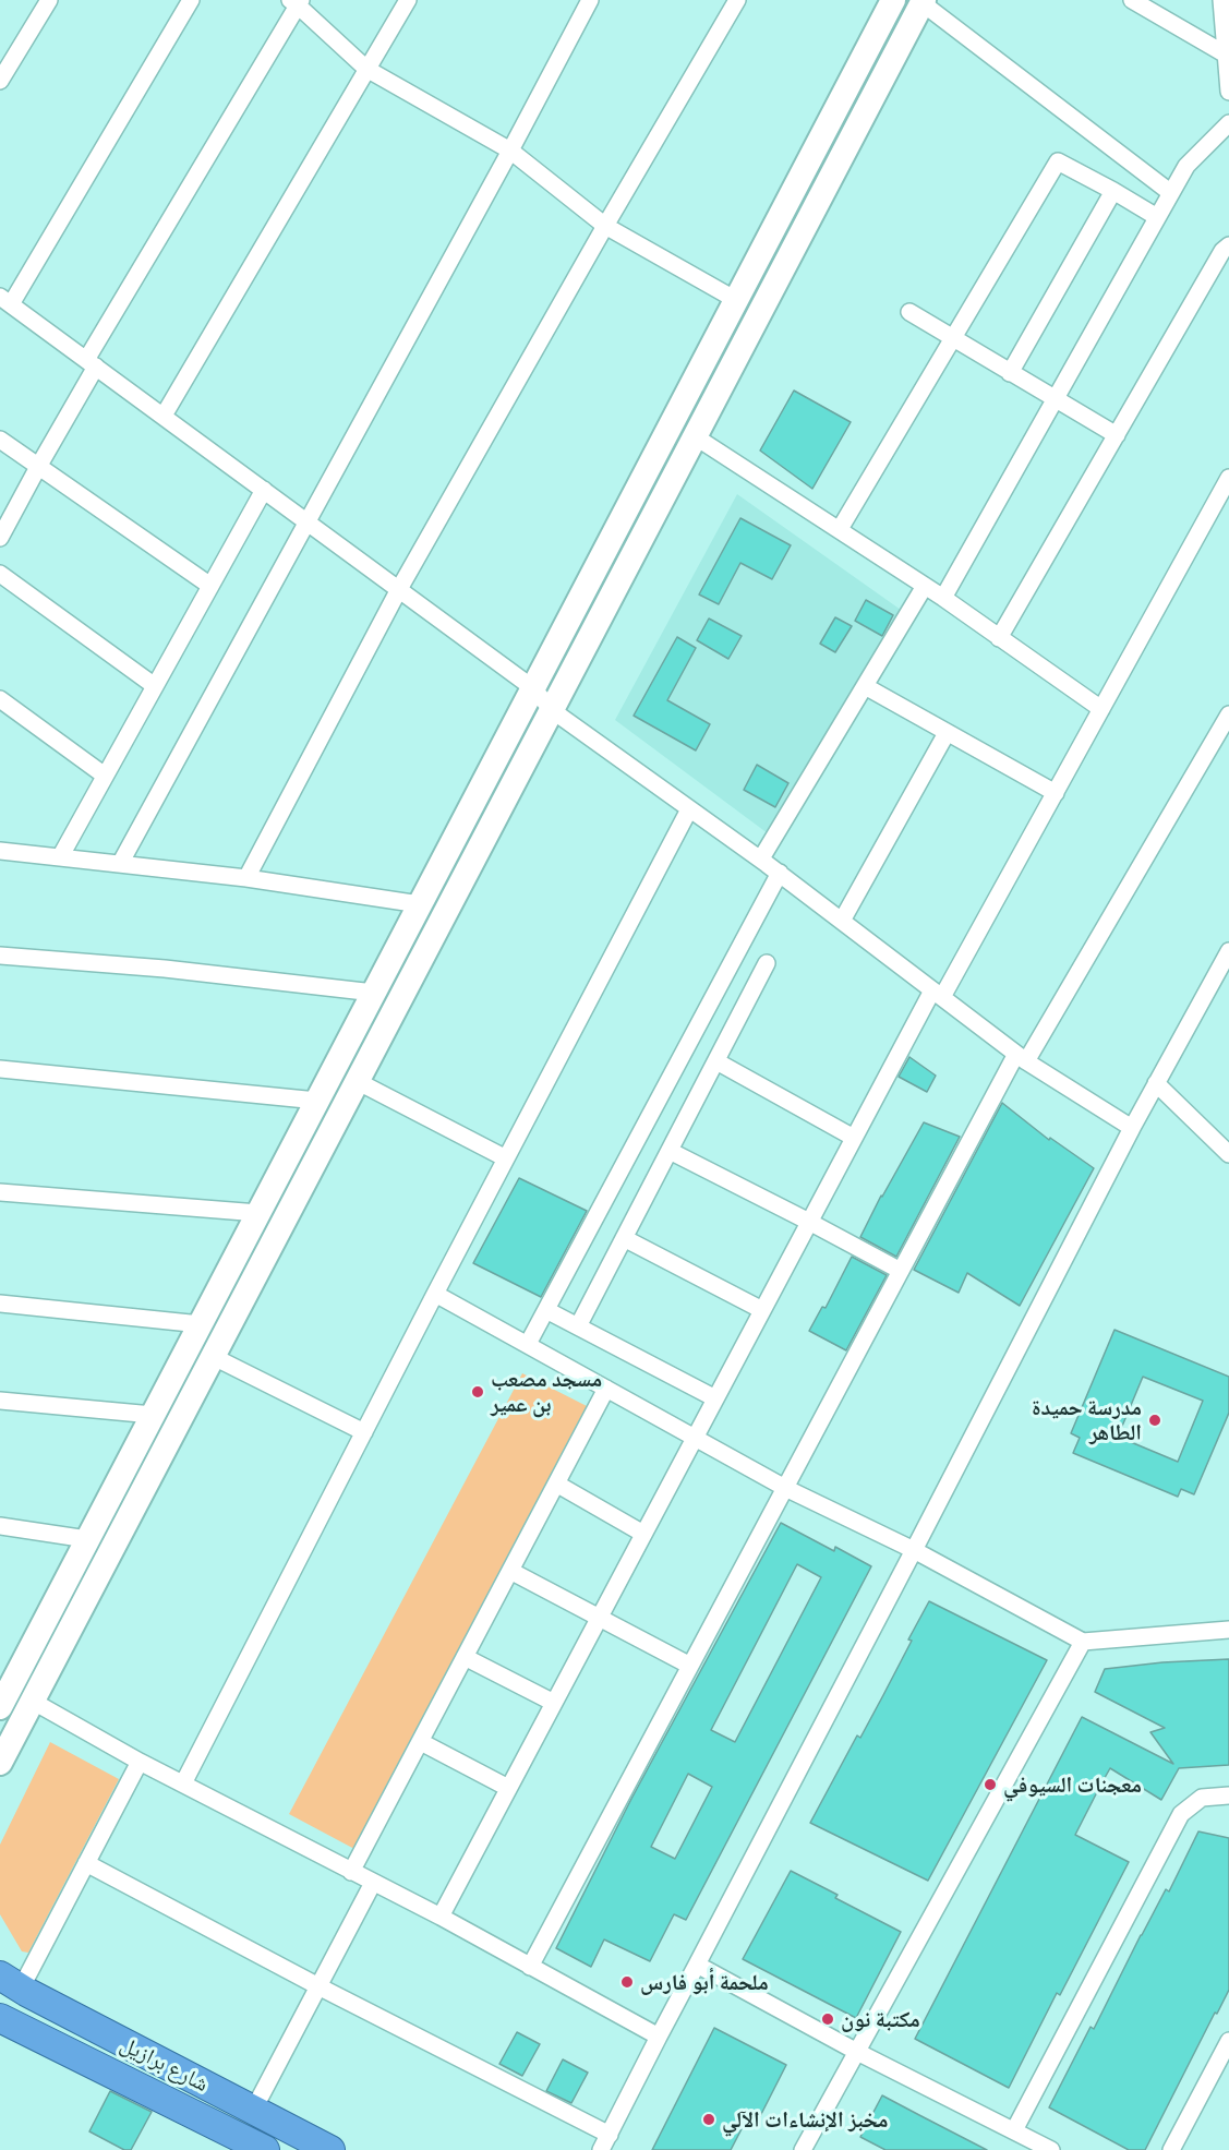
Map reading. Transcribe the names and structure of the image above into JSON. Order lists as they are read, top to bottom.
{
  "streets": {
    "highway": ["شارع برازيل"]
  },
  "places": [
    "مسجد مصعب بن عمير",
    "مدرسة حميدة الطاهر",
    "معجنات السيوفي",
    "ملحمة أبو فارس",
    "مكتبة نون",
    "مخبز الإنشاءات الآلي"
  ]
}
